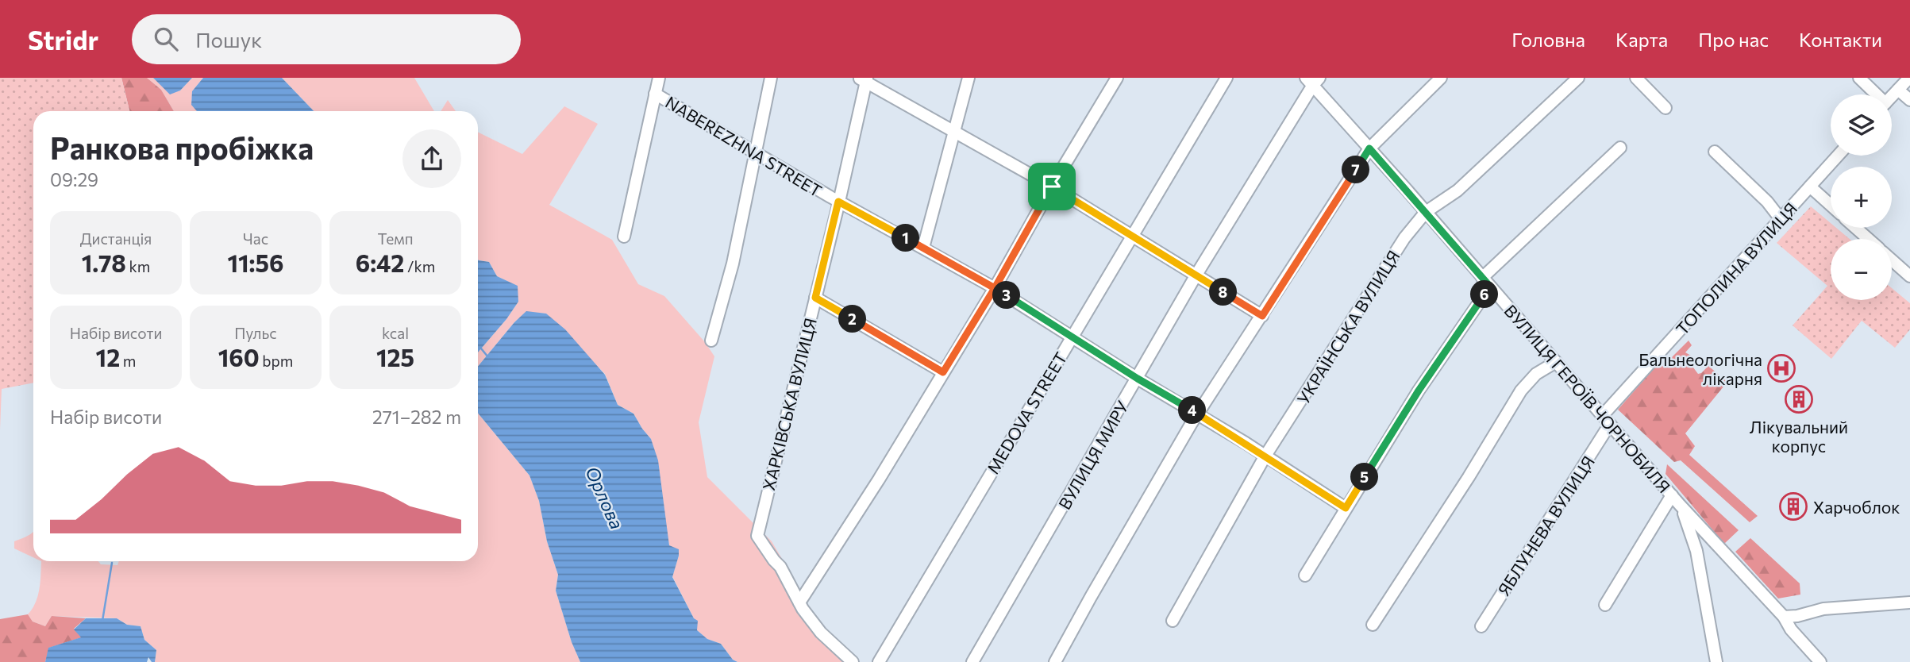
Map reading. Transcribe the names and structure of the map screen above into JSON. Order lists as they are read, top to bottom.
{
  "streets": {
    "street": [
      "NABEREZHNA STREET",
      "ТОПОЛИНА ВУЛИЦЯ",
      "УКРАЇНСЬКА ВУЛИЦЯ",
      "ВУЛИЦЯ ГЕРОЇВ ЧОРНОБИЛЯ",
      "ХАРКІВСЬКА ВУЛИЦЯ",
      "MEDOVA STREET",
      "ВУЛИЦЯ МИРУ",
      "ЯБЛУНЕВА ВУЛИЦЯ"
    ]
  },
  "crossings": [
    ["NABEREZHNA STREET", "УКРАЇНСЬКА ВУЛИЦЯ"],
    ["NABEREZHNA STREET", "ХАРКІВСЬКА ВУЛИЦЯ"],
    ["NABEREZHNA STREET", "MEDOVA STREET"],
    ["NABEREZHNA STREET", "ВУЛИЦЯ МИРУ"],
    ["ТОПОЛИНА ВУЛИЦЯ", "ВУЛИЦЯ ГЕРОЇВ ЧОРНОБИЛЯ"],
    ["ТОПОЛИНА ВУЛИЦЯ", "ЯБЛУНЕВА ВУЛИЦЯ"],
    ["УКРАЇНСЬКА ВУЛИЦЯ", "ВУЛИЦЯ ГЕРОЇВ ЧОРНОБИЛЯ"],
    ["ВУЛИЦЯ ГЕРОЇВ ЧОРНОБИЛЯ", "ВУЛИЦЯ МИРУ"],
    ["ВУЛИЦЯ ГЕРОЇВ ЧОРНОБИЛЯ", "ЯБЛУНЕВА ВУЛИЦЯ"]
  ],
  "water": ["Орлова"],
  "places": {
    "hospital": ["Бальнеологічна лікарня"],
    "building": ["Лікувальний корпус", "Харчоблок"]
  },
  "page": {
    "header": "Stridr",
    "search": "Пошук",
    "nav": [
      "Головна",
      "Карта",
      "Про нас",
      "Контакти"
    ],
    "map_buttons": ["+", "−"],
    "heading": ["Ранкова пробіжка", "09:29"],
    "pins": [
      "7",
      "1",
      "8",
      "6",
      "3",
      "2",
      "4",
      "5"
    ],
    "stats": [
      ["Дистанція", "1.78 km"],
      ["Час", "11:56"],
      ["Темп", "6:42 /km"],
      ["Набір висоти", "12 m"],
      ["Пульс", "160 bpm"],
      ["kcal", "125"]
    ],
    "chart": ["Набір висоти", "271–282 m"]
  }
}
